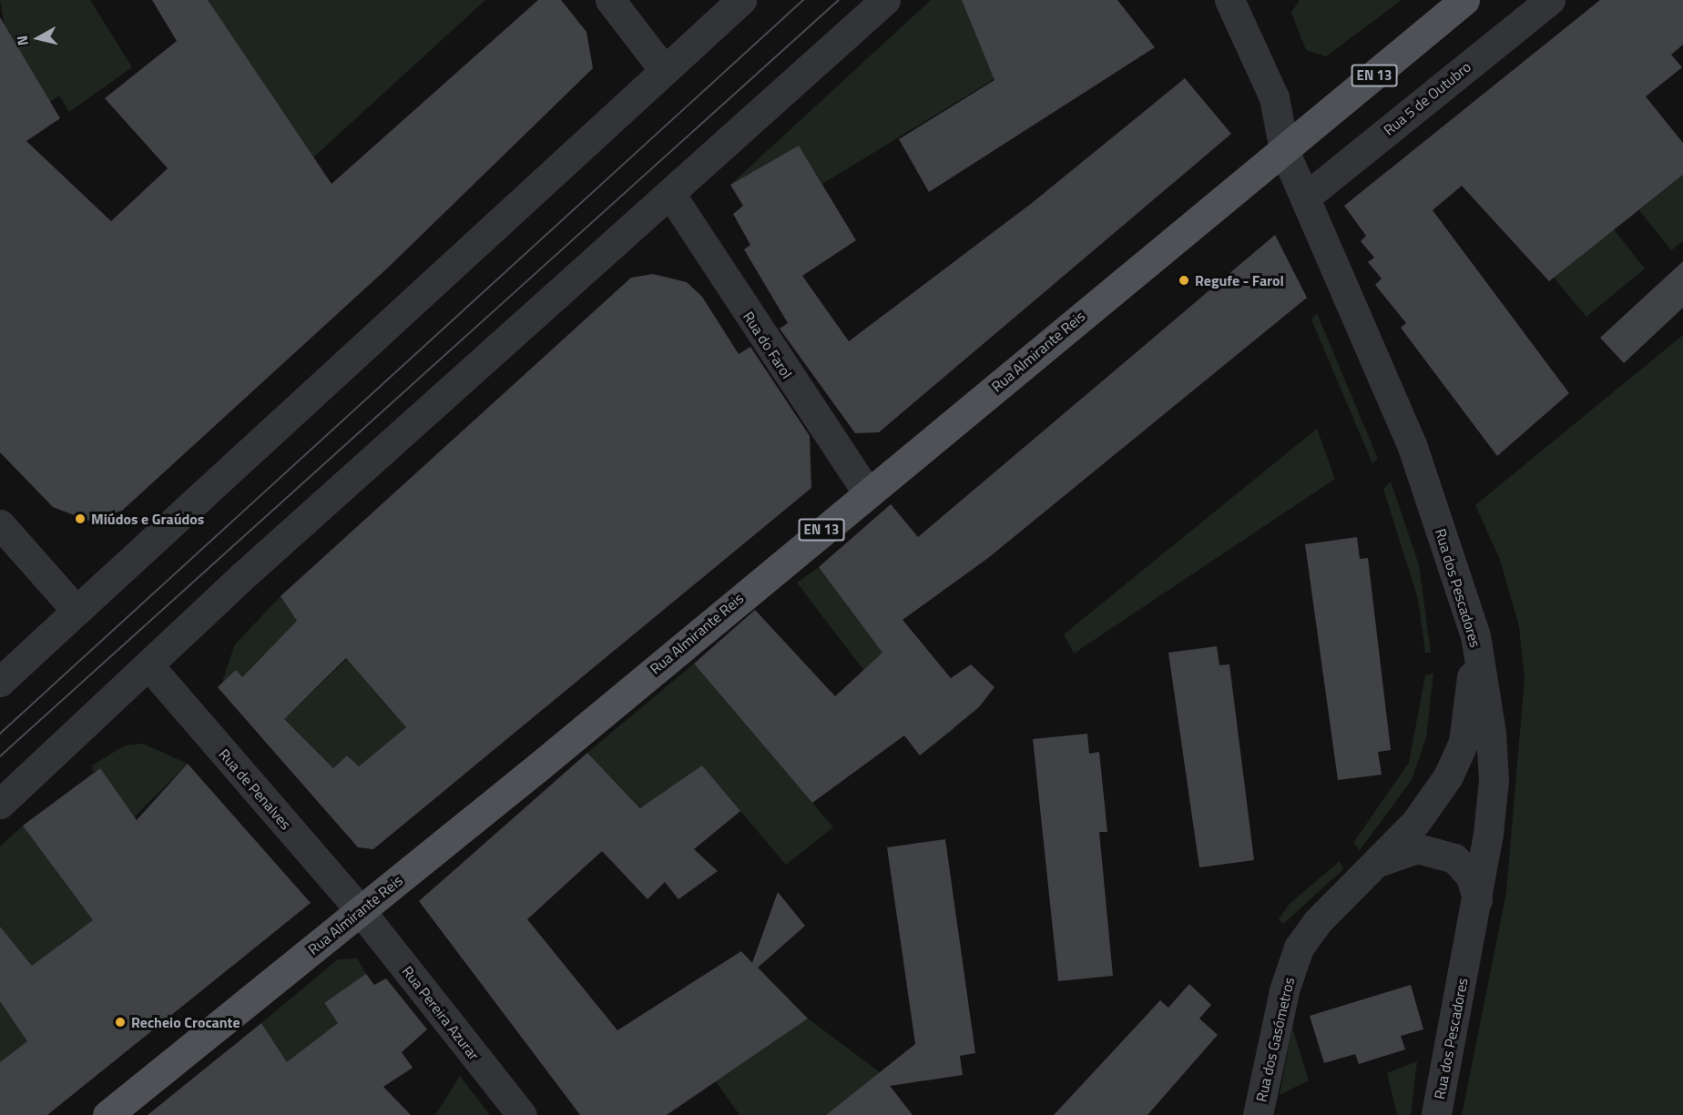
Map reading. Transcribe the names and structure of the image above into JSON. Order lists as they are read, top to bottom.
{
  "streets": {
    "main road": ["EN 13", "Rua Almirante Reis"],
    "street": [
      "Rua 5 de Outubro",
      "Rua do Farol",
      "Rua dos Pescadores",
      "Rua de Penalves",
      "Rua Pereira Azurar",
      "Rua dos Gasómetros"
    ]
  },
  "crossings": [
    ["EN 13", "Rua Almirante Reis"],
    ["EN 13", "Rua dos Pescadores"],
    ["Rua 5 de Outubro", "Rua dos Pescadores"],
    ["Rua do Farol", "Rua Almirante Reis"],
    ["Rua Almirante Reis", "Rua dos Pescadores"],
    ["Rua Almirante Reis", "Rua de Penalves"],
    ["Rua Almirante Reis", "Rua Pereira Azurar"],
    ["Rua dos Pescadores", "Rua dos Gasómetros"],
    ["Rua de Penalves", "Rua Pereira Azurar"]
  ],
  "places": ["Regufe - Farol", "Miúdos e Graúdos", "Recheio Crocante"],
  "north": "left"
}
